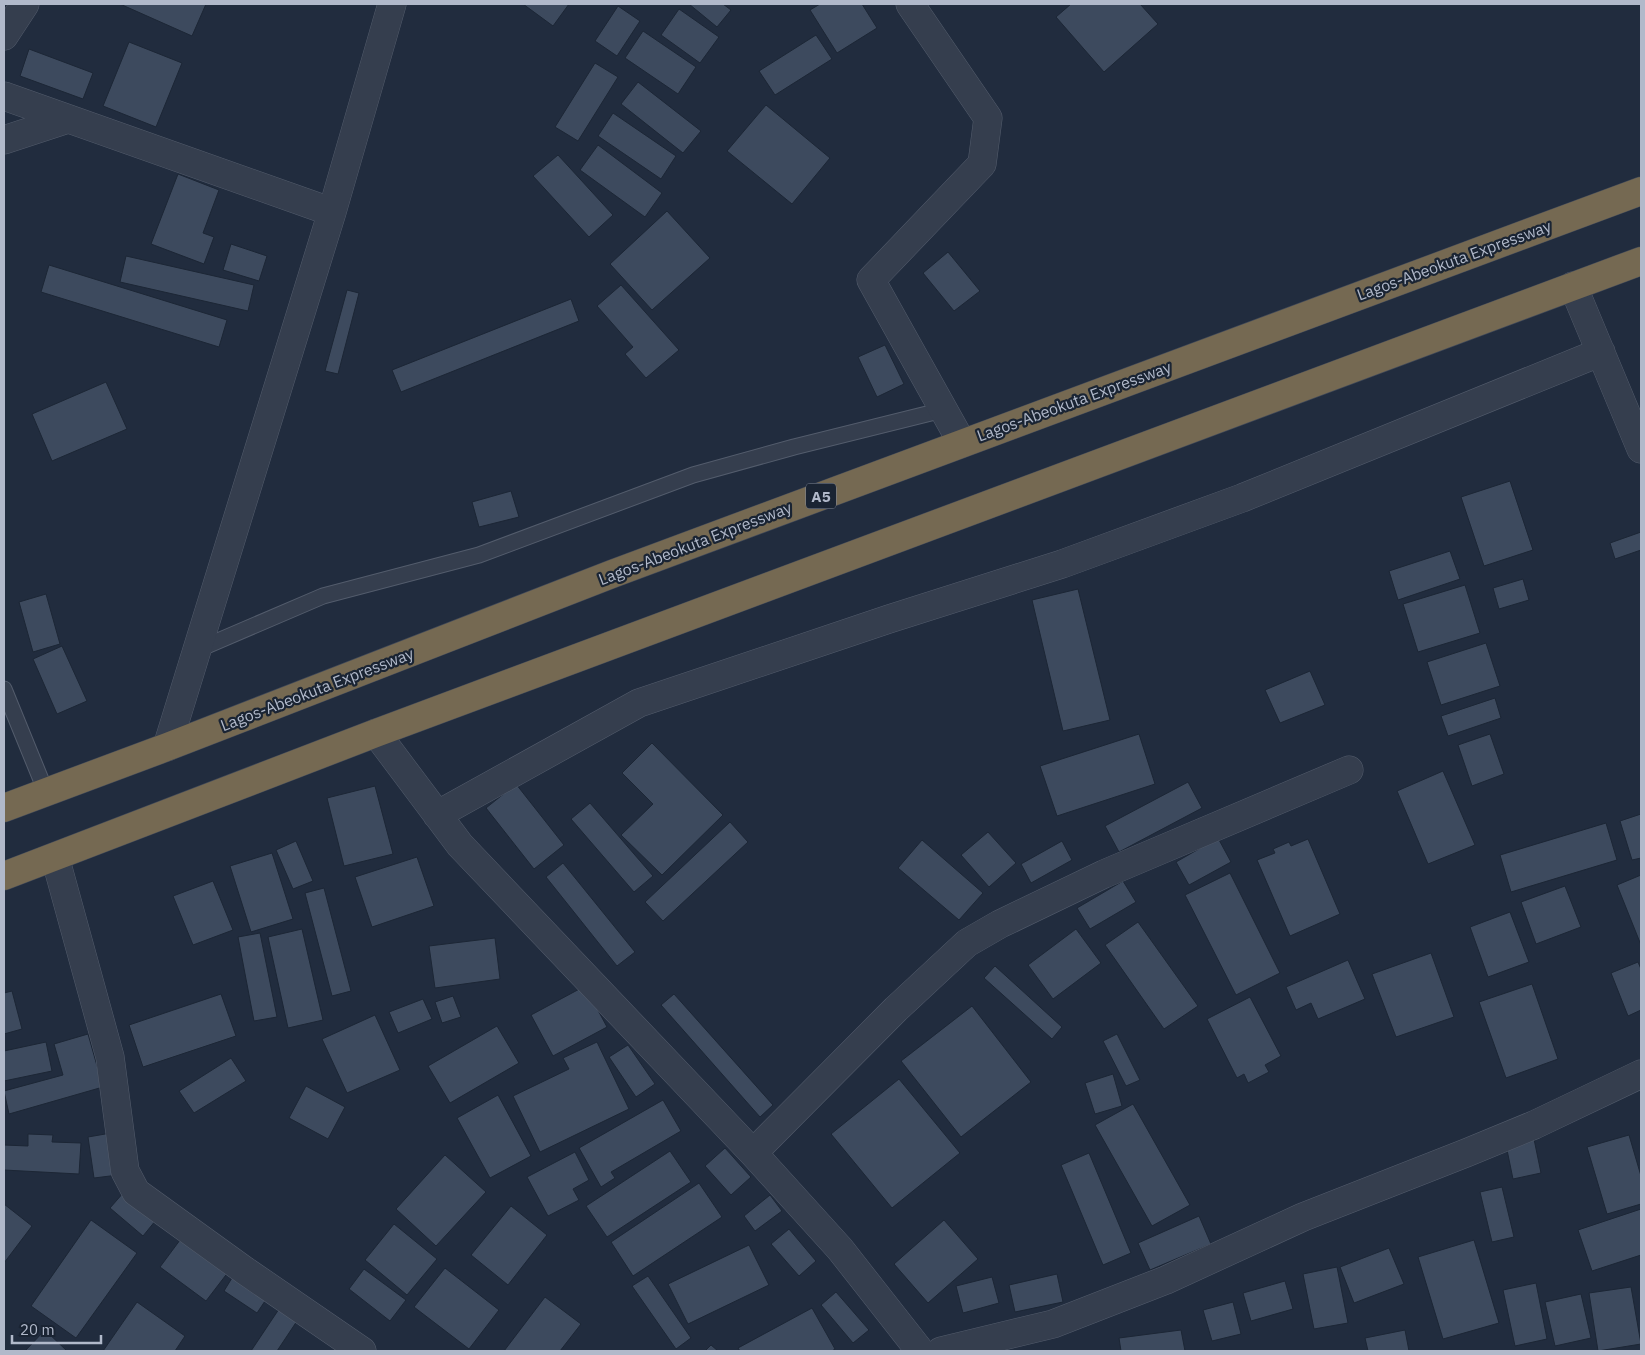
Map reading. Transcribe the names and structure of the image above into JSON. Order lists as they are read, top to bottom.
{
  "streets": {
    "highway": ["Lagos-Abeokuta Expressway", "A5"]
  },
  "scale_bar": "20 m"
}
